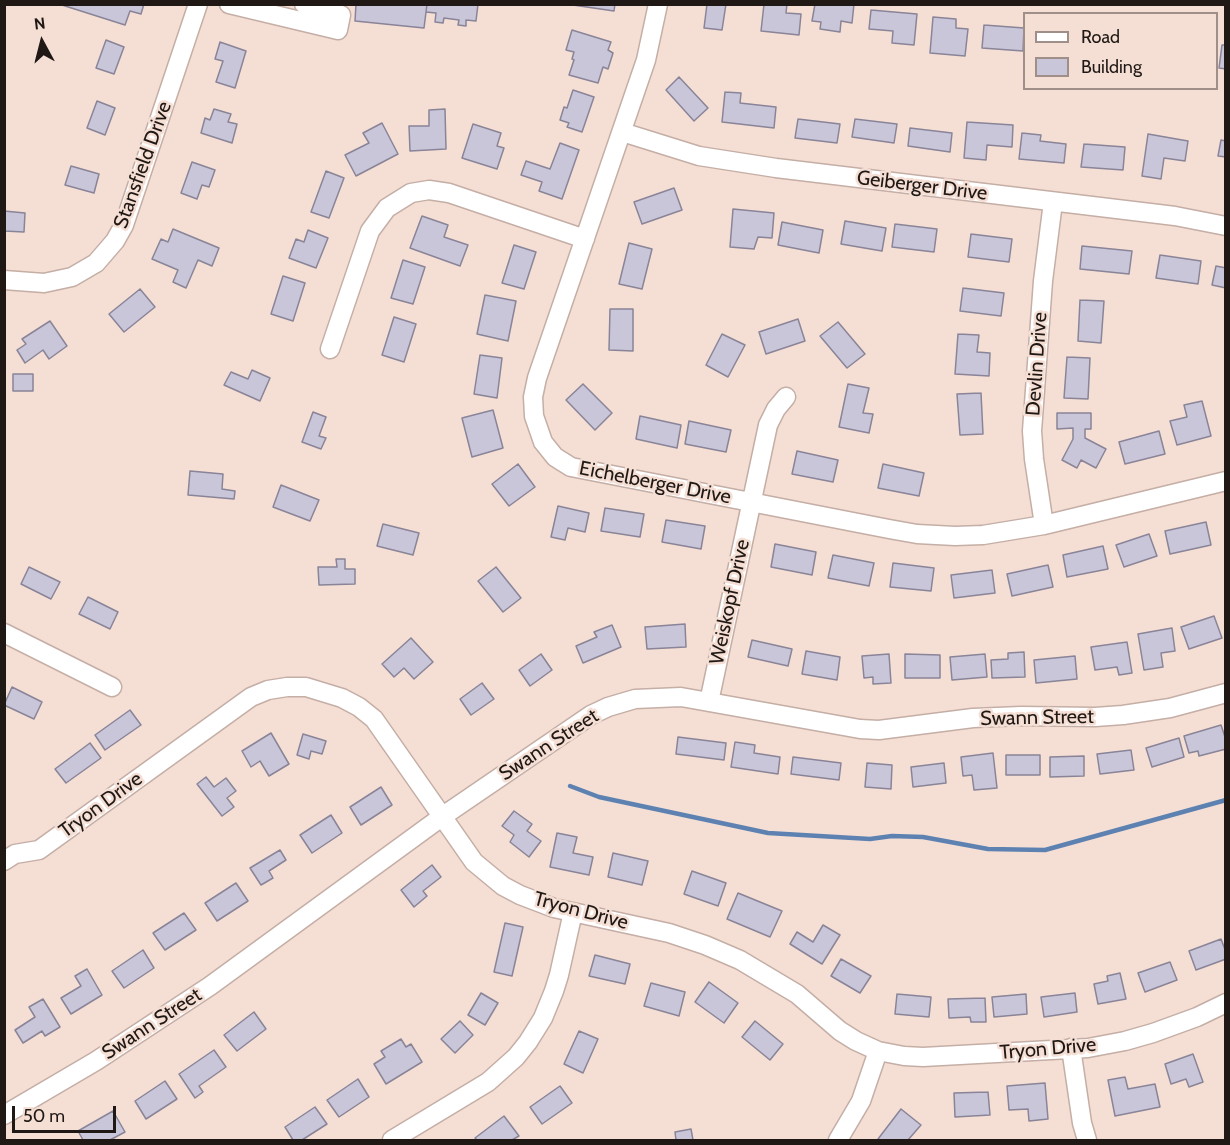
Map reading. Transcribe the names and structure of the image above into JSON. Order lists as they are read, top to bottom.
{
  "streets": {
    "street": [
      "Stansfield Drive",
      "Geiberger Drive",
      "Devlin Drive",
      "Eichelberger Drive",
      "Weiskopf Drive",
      "Swann Street",
      "Tryon Drive"
    ]
  },
  "crossings": [
    ["Geiberger Drive", "Devlin Drive"],
    ["Geiberger Drive", "Eichelberger Drive"],
    ["Devlin Drive", "Eichelberger Drive"],
    ["Eichelberger Drive", "Weiskopf Drive"],
    ["Weiskopf Drive", "Swann Street"],
    ["Swann Street", "Tryon Drive"]
  ],
  "legend": ["Road", "Building"],
  "scale_bar": "50 m",
  "north": "top"
}
